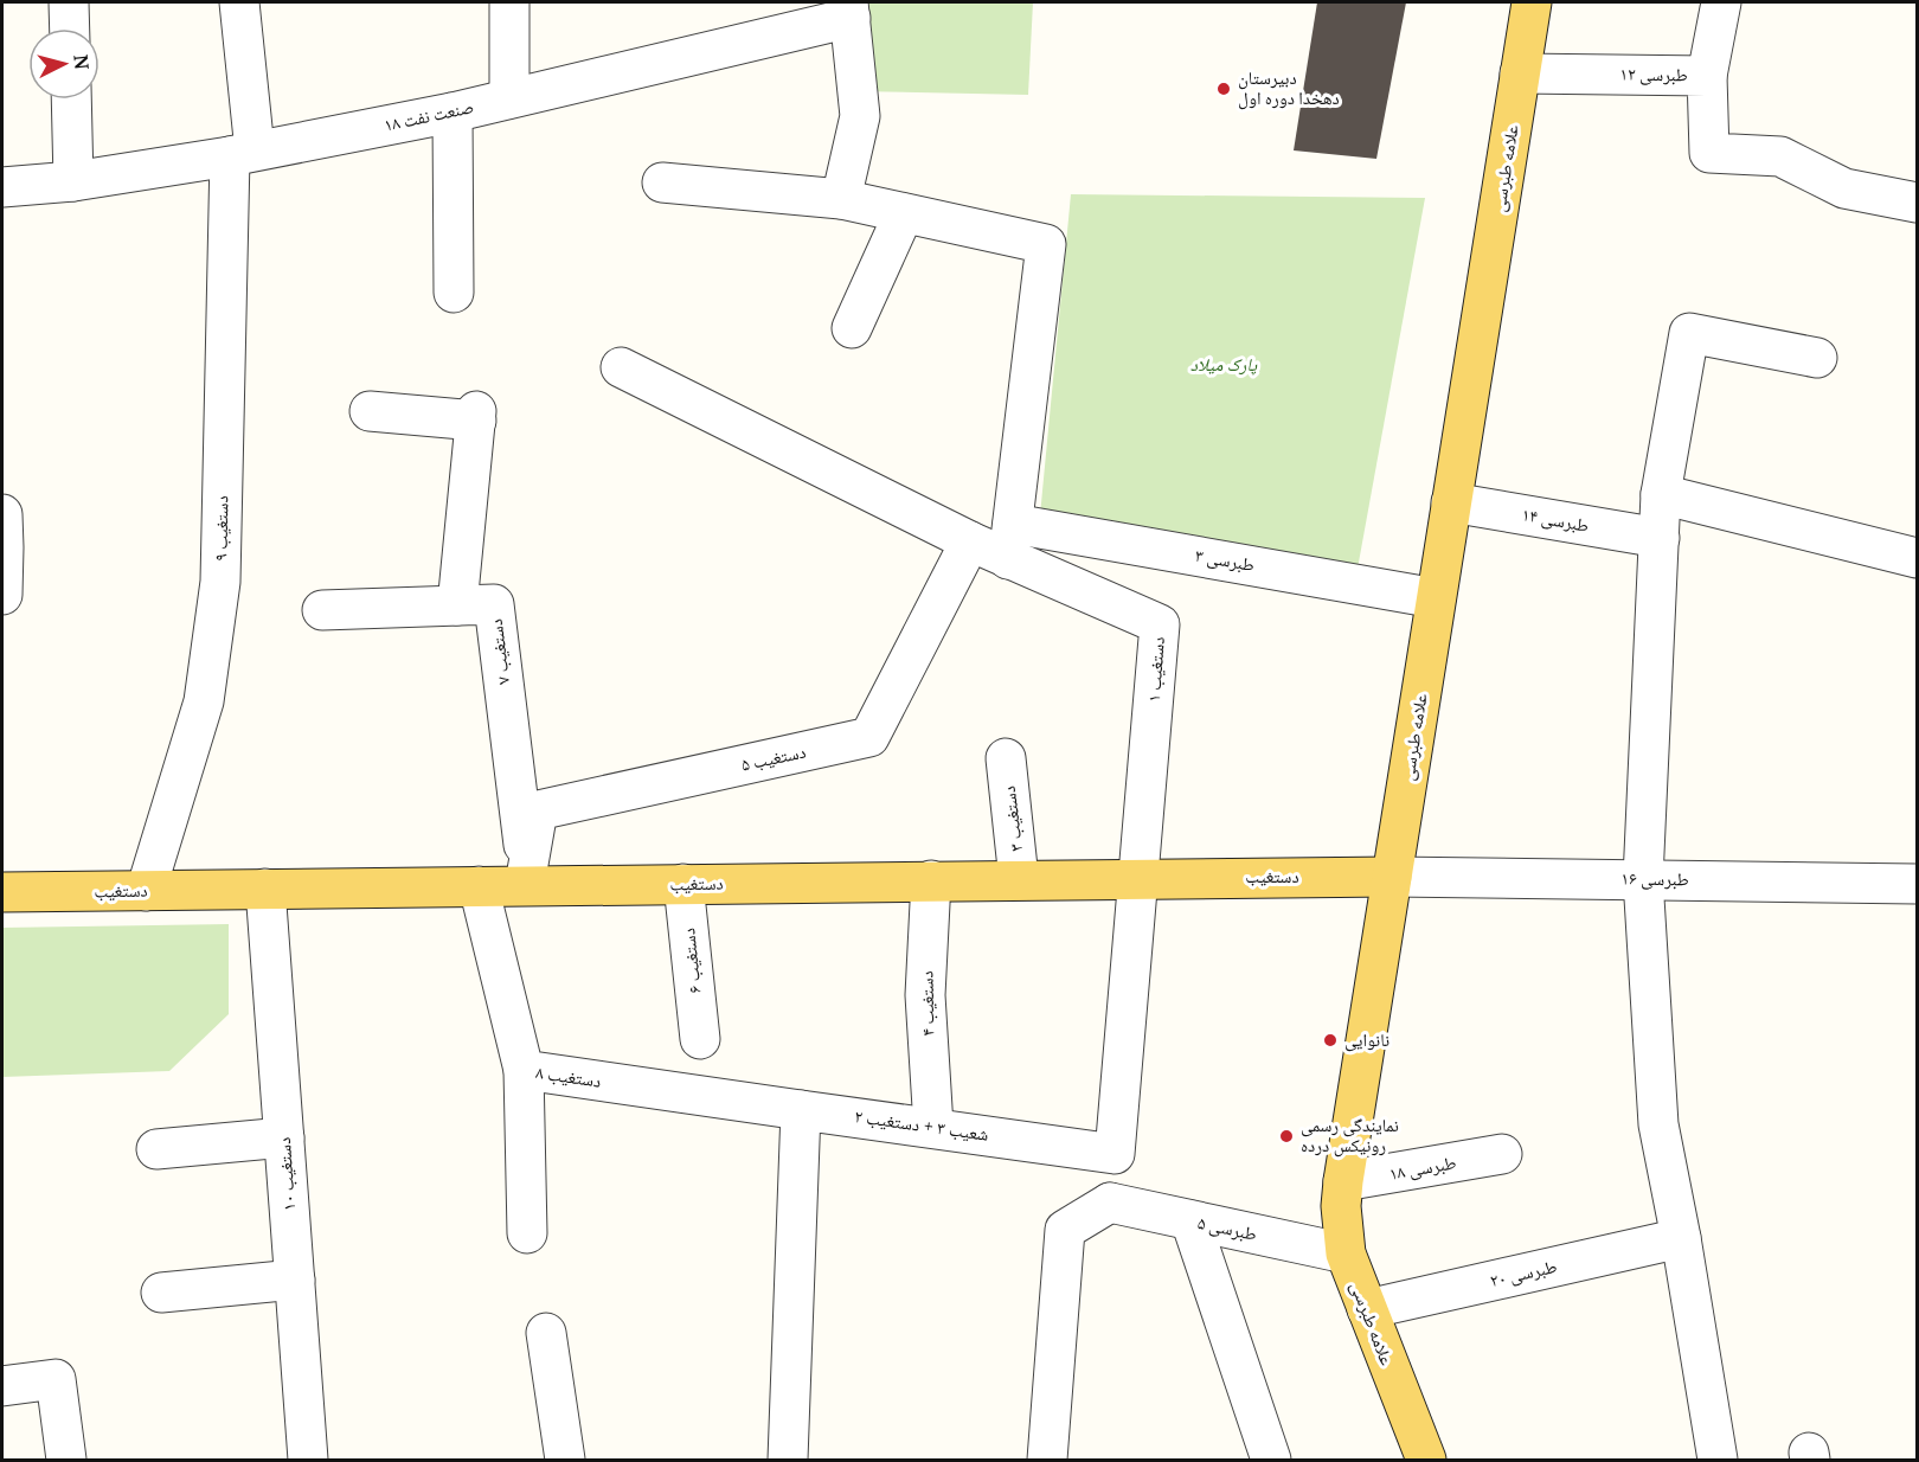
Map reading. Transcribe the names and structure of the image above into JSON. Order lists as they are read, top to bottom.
{
  "streets": {
    "main road": ["علامه طبرسی", "دستغیب"],
    "street": [
      "طبرسی ۱۲",
      "صنعت نفت ۱۸",
      "طبرسی ۱۴",
      "دستغیب ۹",
      "طبرسی ۳",
      "دستغیب ۷",
      "دستغیب ۱",
      "دستغیب ۵",
      "دستغیب ۳",
      "طبرسی ۱۶",
      "دستغیب ۶",
      "دستغیب ۴",
      "دستغیب ۸",
      "شعیب ۳ + دستغیب ۲",
      "طبرسی ۱۸",
      "دستغیب ۱۰",
      "طبرسی ۵",
      "طبرسی ۲۰"
    ]
  },
  "crossings": [
    ["طبرسی ۱۲", "علامه طبرسی"],
    ["صنعت نفت ۱۸", "دستغیب ۹"],
    ["علامه طبرسی", "طبرسی ۱۴"],
    ["علامه طبرسی", "طبرسی ۳"],
    ["علامه طبرسی", "دستغیب"],
    ["علامه طبرسی", "طبرسی ۱۶"],
    ["علامه طبرسی", "طبرسی ۱۸"],
    ["علامه طبرسی", "طبرسی ۵"],
    ["علامه طبرسی", "طبرسی ۲۰"],
    ["دستغیب ۹", "دستغیب"],
    ["طبرسی ۳", "دستغیب ۱"],
    ["دستغیب ۷", "دستغیب ۵"],
    ["دستغیب ۷", "دستغیب"],
    ["دستغیب ۱", "دستغیب ۵"],
    ["دستغیب ۱", "دستغیب"],
    ["دستغیب ۵", "دستغیب"],
    ["دستغیب ۳", "دستغیب"],
    ["دستغیب", "طبرسی ۱۶"],
    ["دستغیب", "دستغیب ۶"],
    ["دستغیب", "دستغیب ۴"],
    ["دستغیب", "دستغیب ۸"],
    ["دستغیب", "دستغیب ۱۰"],
    ["دستغیب ۴", "شعیب ۳ + دستغیب ۲"],
    ["دستغیب ۸", "شعیب ۳ + دستغیب ۲"]
  ],
  "parks": ["پارک میلاد"],
  "places": ["دبیرستان دهخدا دوره اول", "نانوایی", "نمایندگی رسمی رونیکس درده"],
  "north": "right"
}
